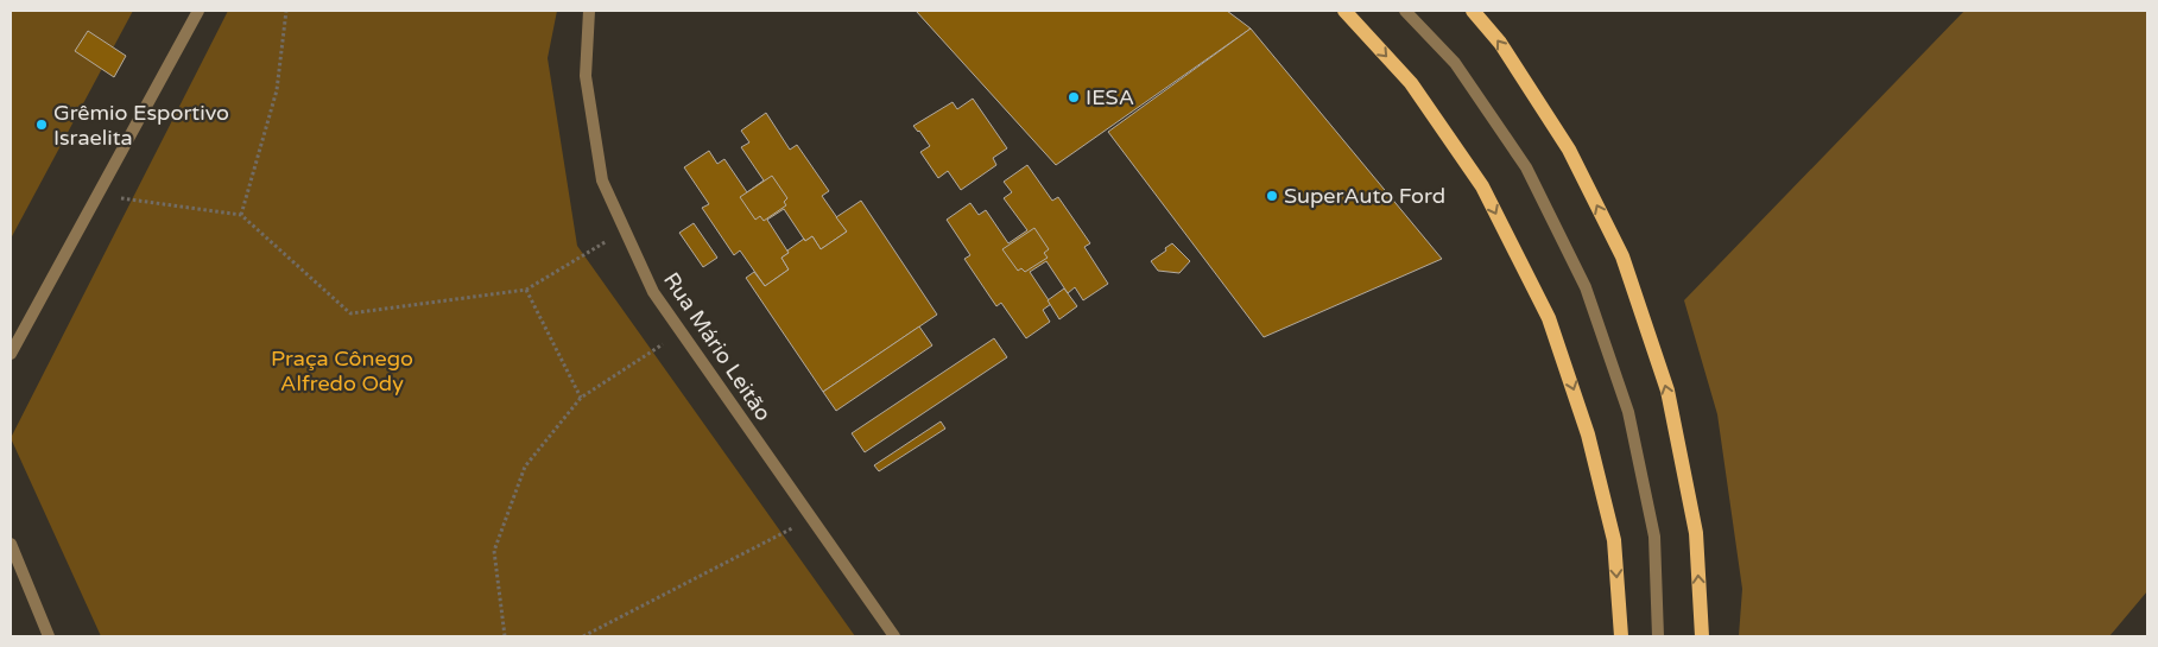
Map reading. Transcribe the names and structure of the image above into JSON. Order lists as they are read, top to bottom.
{
  "streets": {
    "street": ["Rua Mário Leitão"]
  },
  "parks": ["Praça Cônego Alfredo Ody"],
  "places": ["IESA", "Grêmio Esportivo Israelita", "SuperAuto Ford"]
}
